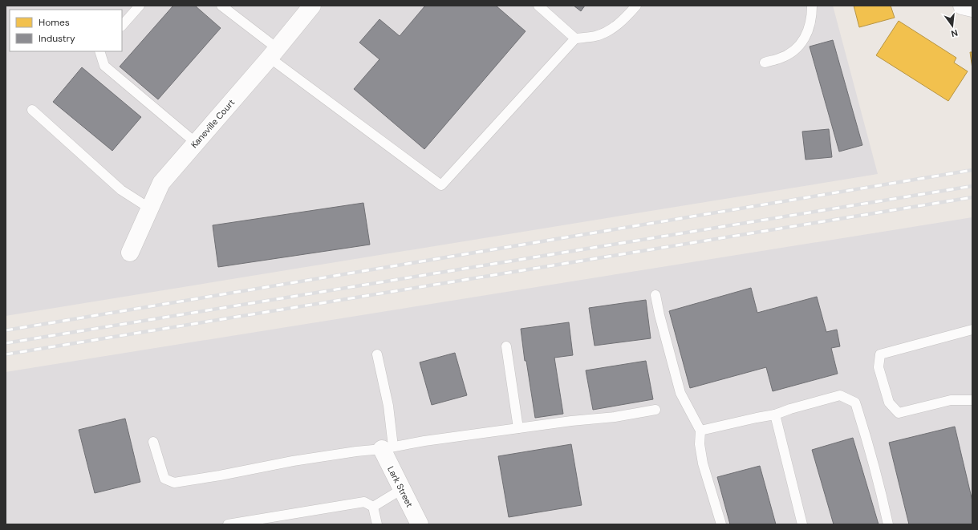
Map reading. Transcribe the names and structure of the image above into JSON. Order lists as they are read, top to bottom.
{
  "streets": {
    "street": ["Kaneville Court", "Lark Street"]
  },
  "legend": ["Homes", "Industry"],
  "north": "bottom"
}
